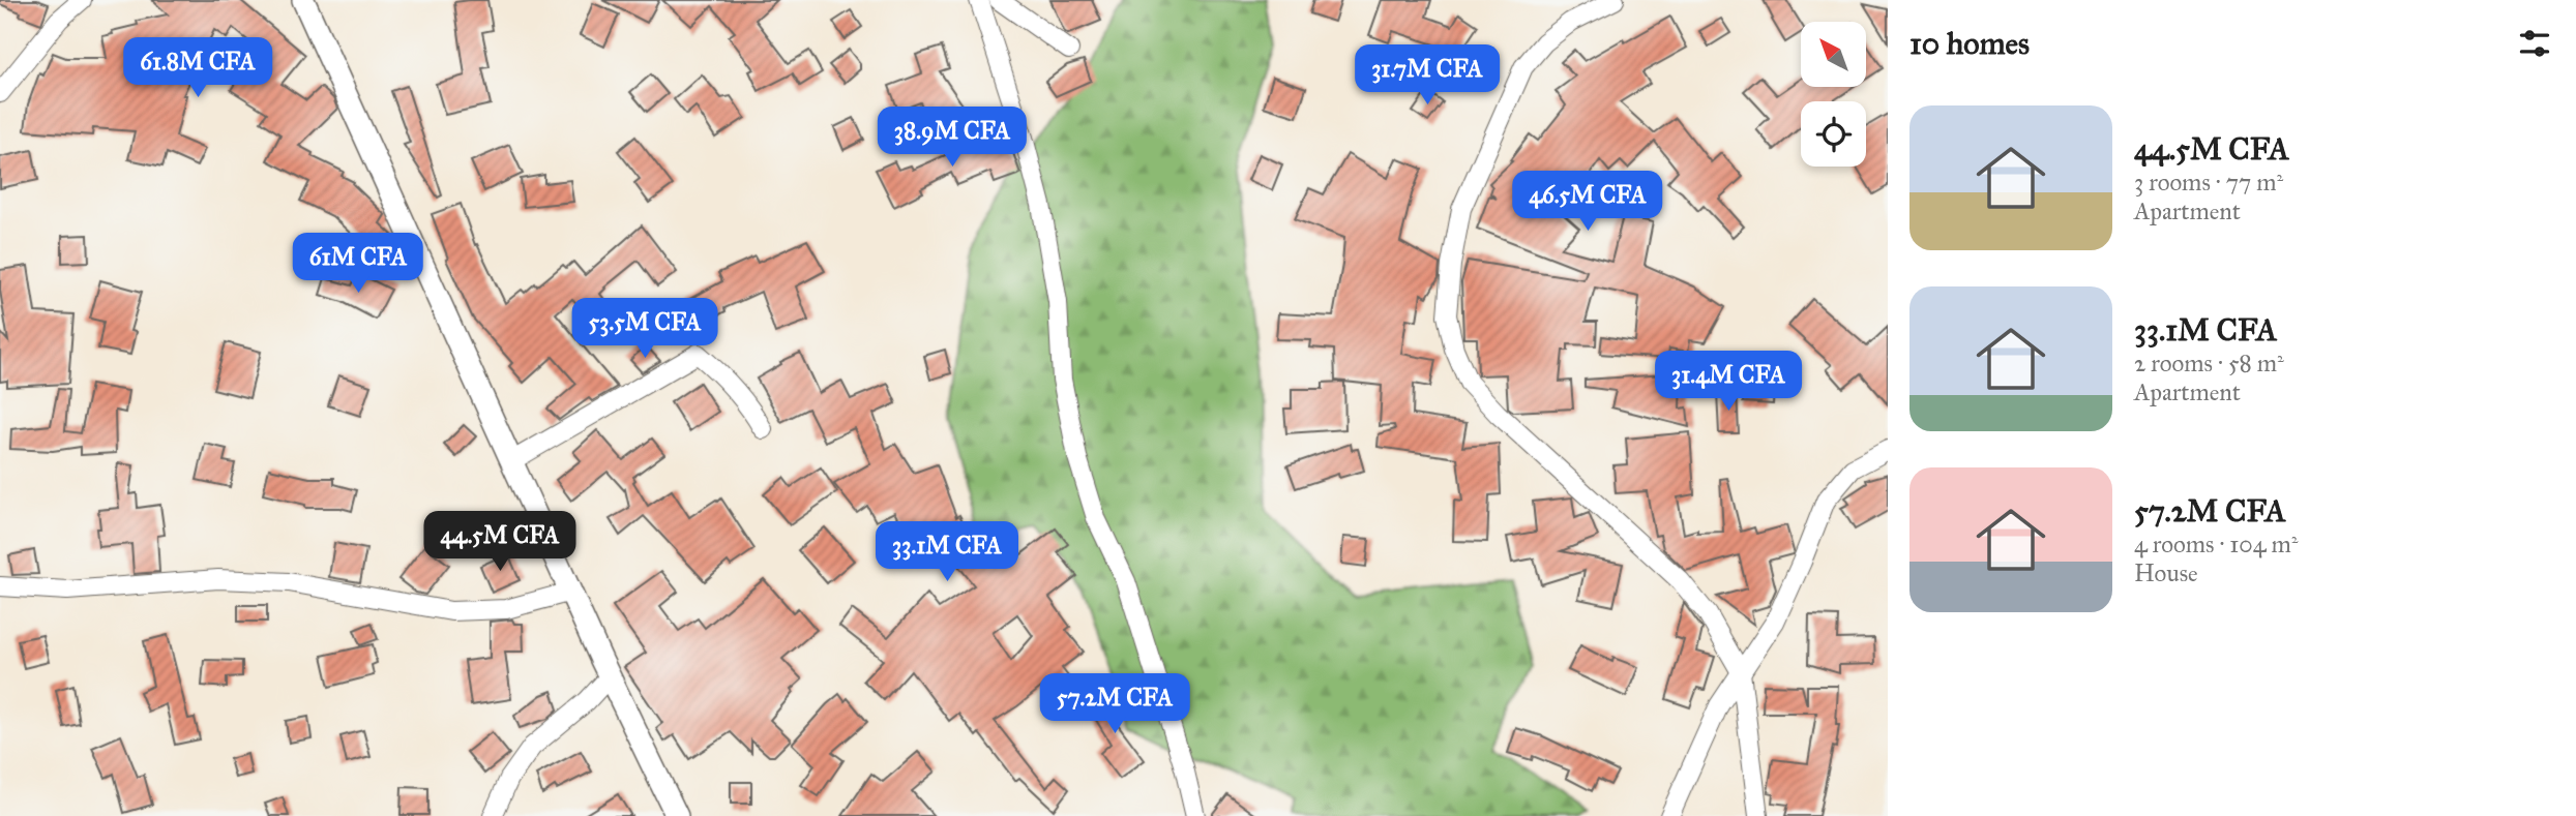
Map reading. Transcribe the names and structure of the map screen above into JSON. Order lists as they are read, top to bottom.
{
  "north": "top left",
  "page": {
    "heading": "10 homes",
    "price": [
      "61.8M CFA",
      "31.7M CFA",
      "38.9M CFA",
      "46.5M CFA",
      "61M CFA",
      "53.5M CFA",
      "31.4M CFA",
      "44.5M CFA",
      "33.1M CFA",
      "57.2M CFA"
    ],
    "list": [
      {
        "name": "44.5M CFA",
        "note": "3 rooms · 77 m² · Apartment"
      },
      {
        "name": "33.1M CFA",
        "note": "2 rooms · 58 m² · Apartment"
      },
      {
        "name": "57.2M CFA",
        "note": "4 rooms · 104 m² · House"
      }
    ]
  }
}
